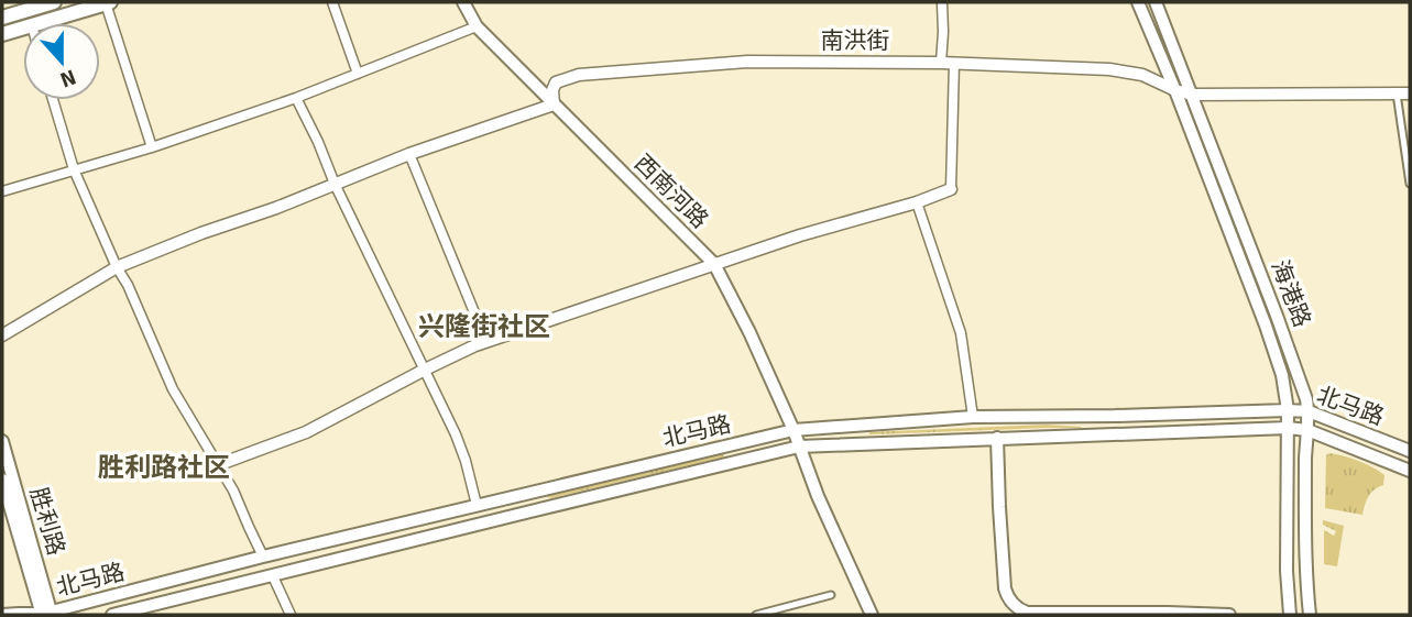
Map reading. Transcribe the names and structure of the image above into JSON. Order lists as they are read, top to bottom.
{
  "streets": {
    "main road": [
      "西南河路",
      "海港路",
      "北马路",
      "胜利路"
    ],
    "street": ["南洪街"]
  },
  "crossings": [
    ["南洪街", "西南河路"],
    ["南洪街", "海港路"],
    ["西南河路", "北马路"],
    ["海港路", "北马路"],
    ["北马路", "胜利路"]
  ],
  "districts": ["兴隆街社区", "胜利路社区"],
  "north": "bottom"
}
